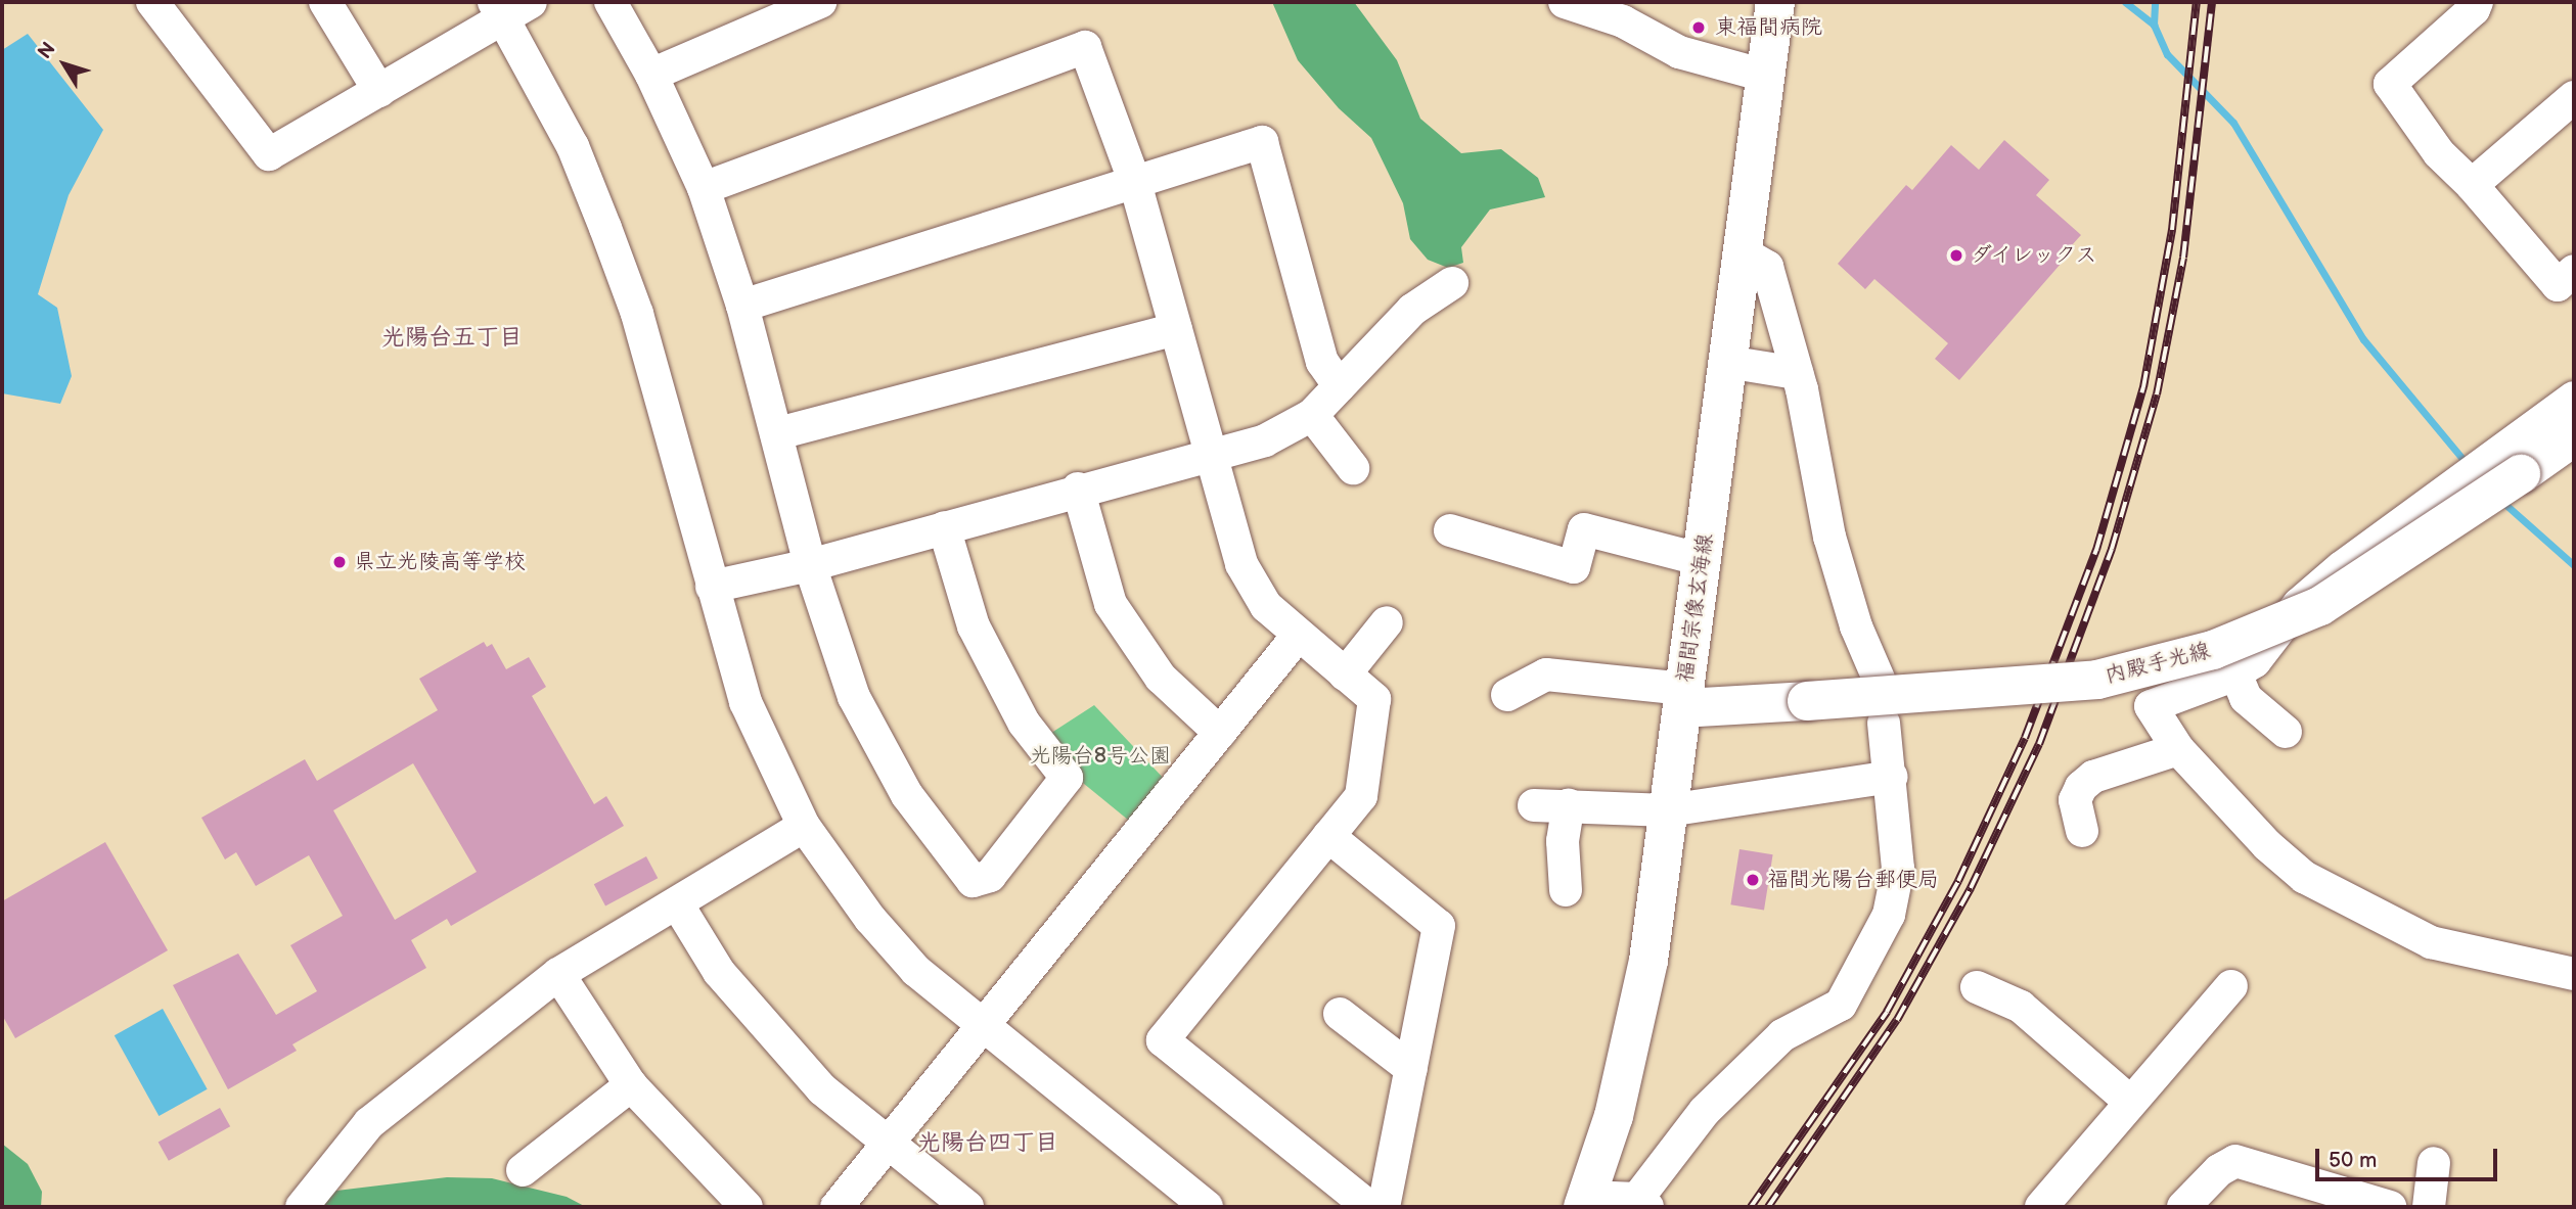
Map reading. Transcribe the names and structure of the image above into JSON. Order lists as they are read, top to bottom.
{
  "streets": {
    "main road": ["福間宗像玄海線", "内殿手光線"]
  },
  "crossings": [
    ["福間宗像玄海線", "内殿手光線"]
  ],
  "districts": ["光陽台五丁目", "光陽台四丁目"],
  "parks": ["光陽台8号公園"],
  "places": [
    "東福間病院",
    "ダイレックス",
    "県立光陵高等学校",
    "福間光陽台郵便局"
  ],
  "scale_bar": "50 m",
  "north": "top left"
}
